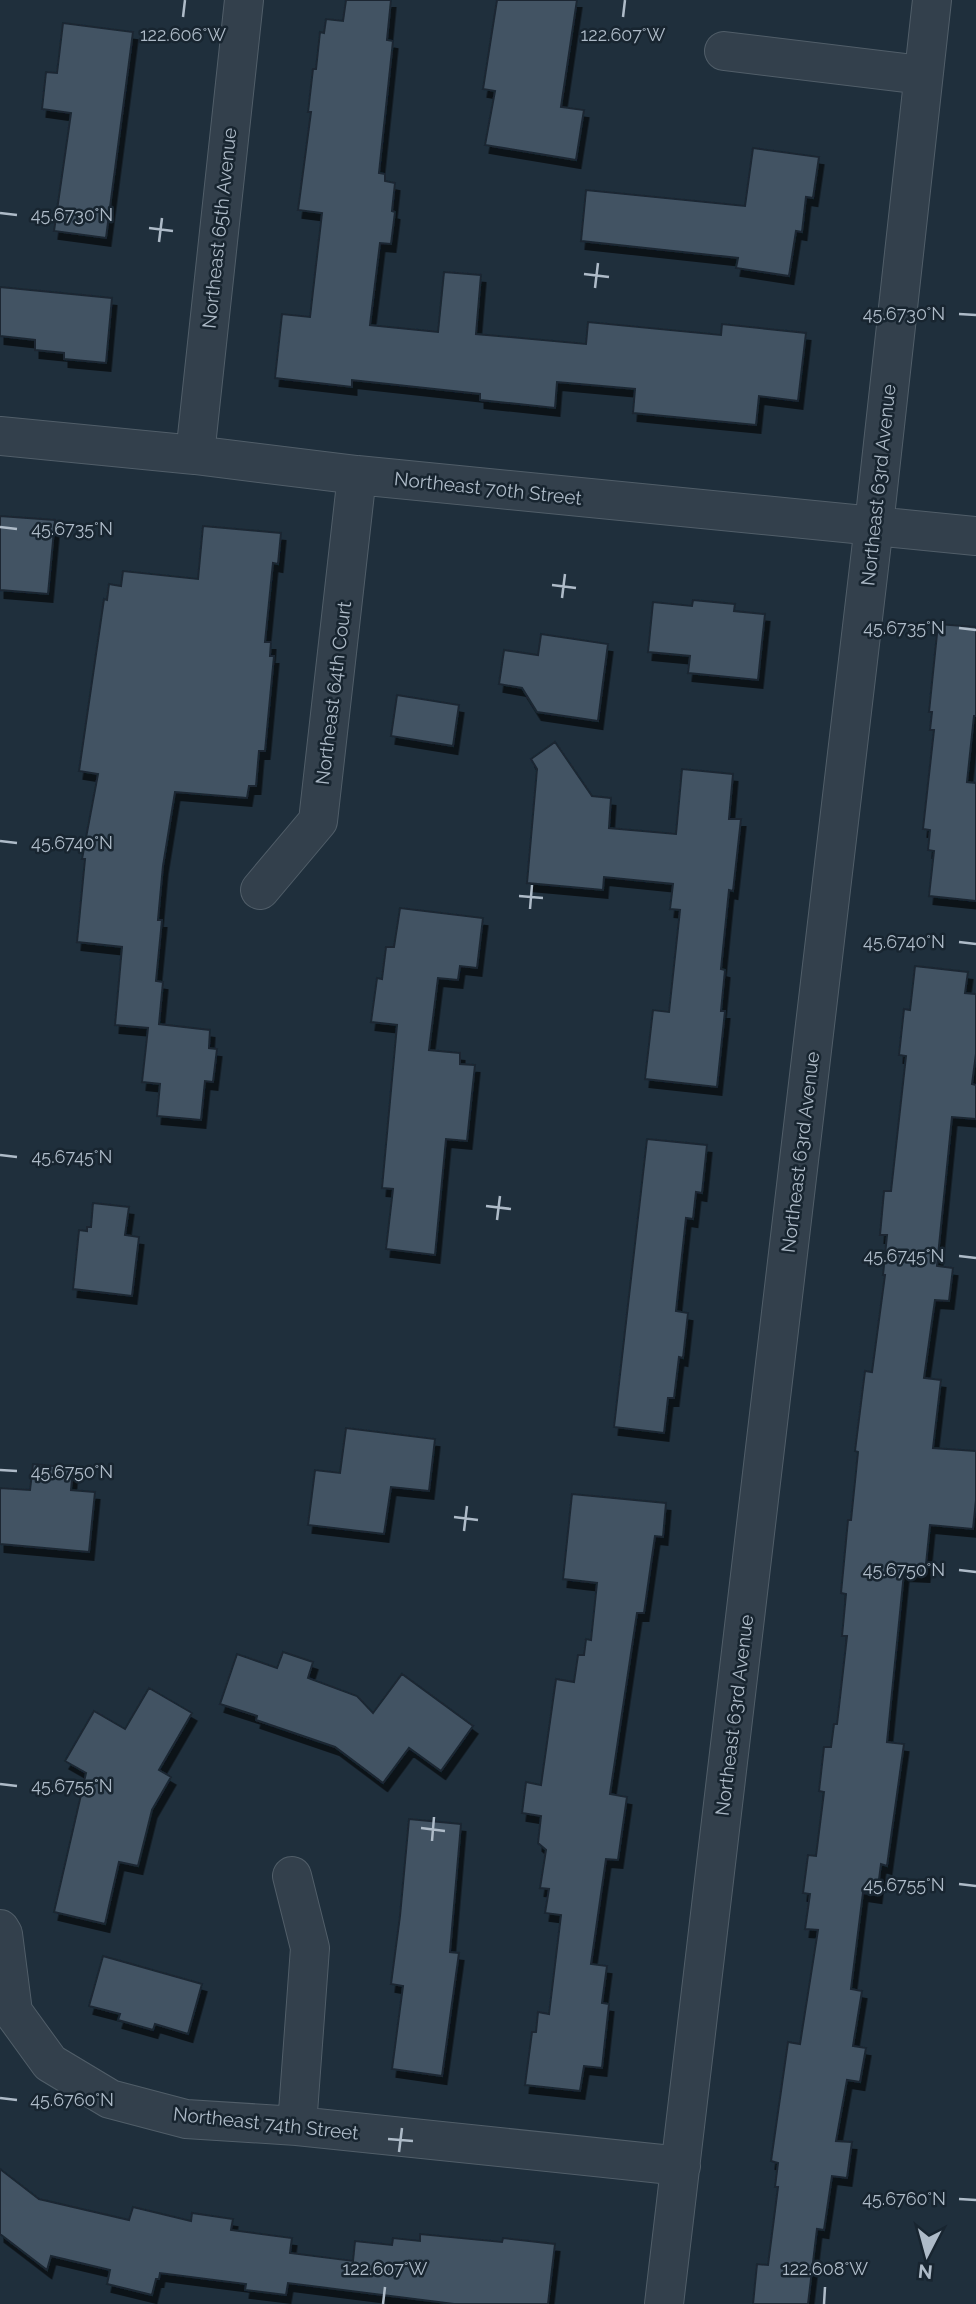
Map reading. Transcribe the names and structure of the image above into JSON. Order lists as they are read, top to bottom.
{
  "streets": {
    "street": [
      "Northeast 65th Avenue",
      "Northeast 63rd Avenue",
      "Northeast 70th Street",
      "Northeast 64th Court",
      "Northeast 74th Street"
    ]
  },
  "crossings": [
    ["Northeast 65th Avenue", "Northeast 70th Street"],
    ["Northeast 63rd Avenue", "Northeast 70th Street"],
    ["Northeast 63rd Avenue", "Northeast 74th Street"],
    ["Northeast 70th Street", "Northeast 64th Court"]
  ],
  "north": "bottom",
  "coordinates": [
    "122.606°W",
    "122.607°W",
    "45.6730°N",
    "45.6735°N",
    "45.6740°N",
    "45.6745°N",
    "45.6750°N",
    "45.6755°N",
    "45.6760°N",
    "122.608°W"
  ]
}
